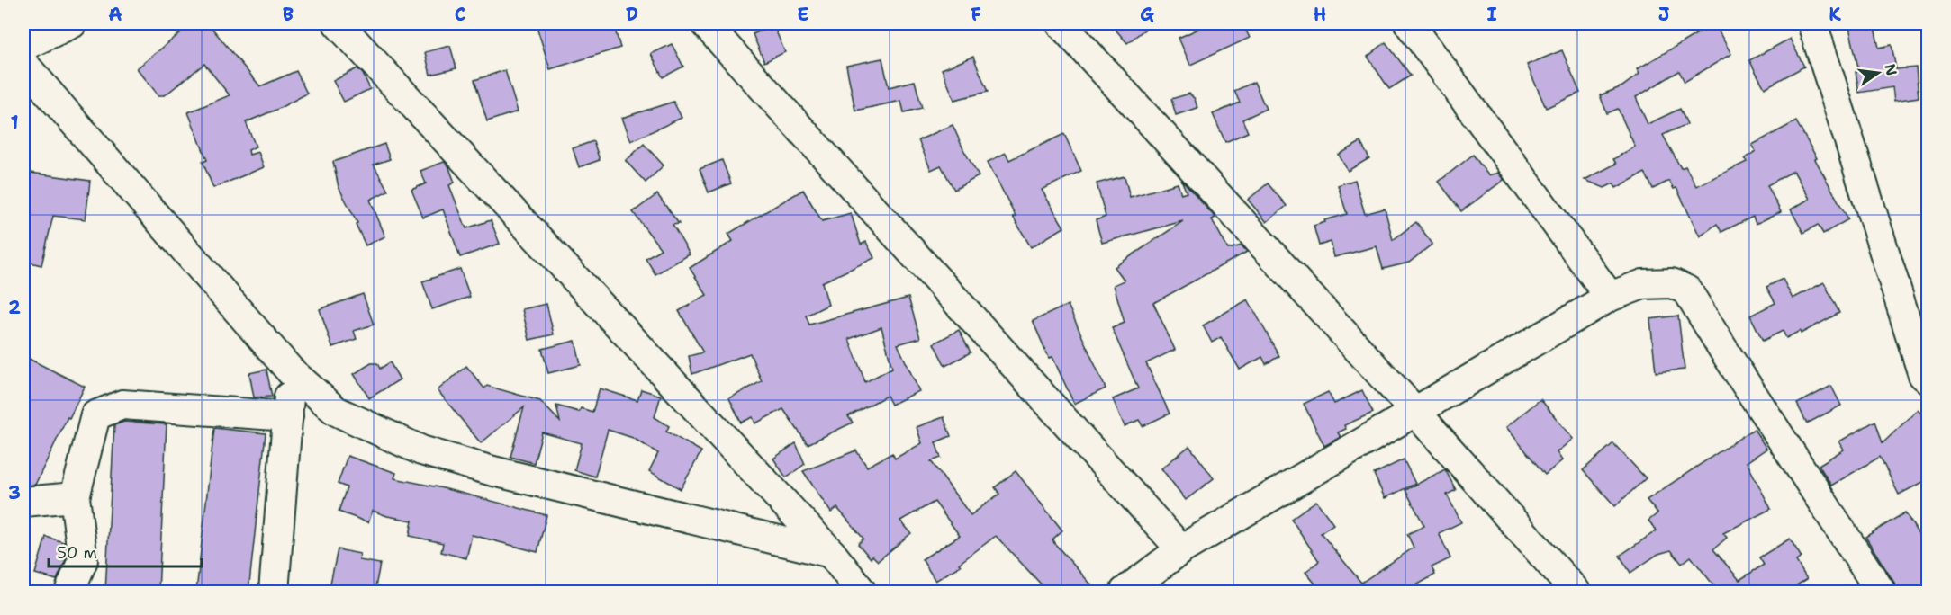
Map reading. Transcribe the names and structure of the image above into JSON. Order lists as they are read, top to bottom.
{
  "scale_bar": "50 m",
  "north": "right",
  "grid": {
    "columns": [
      "A",
      "B",
      "C",
      "D",
      "E",
      "F",
      "G",
      "H",
      "I",
      "J",
      "K"
    ],
    "rows": ["1", "2", "3"]
  }
}
